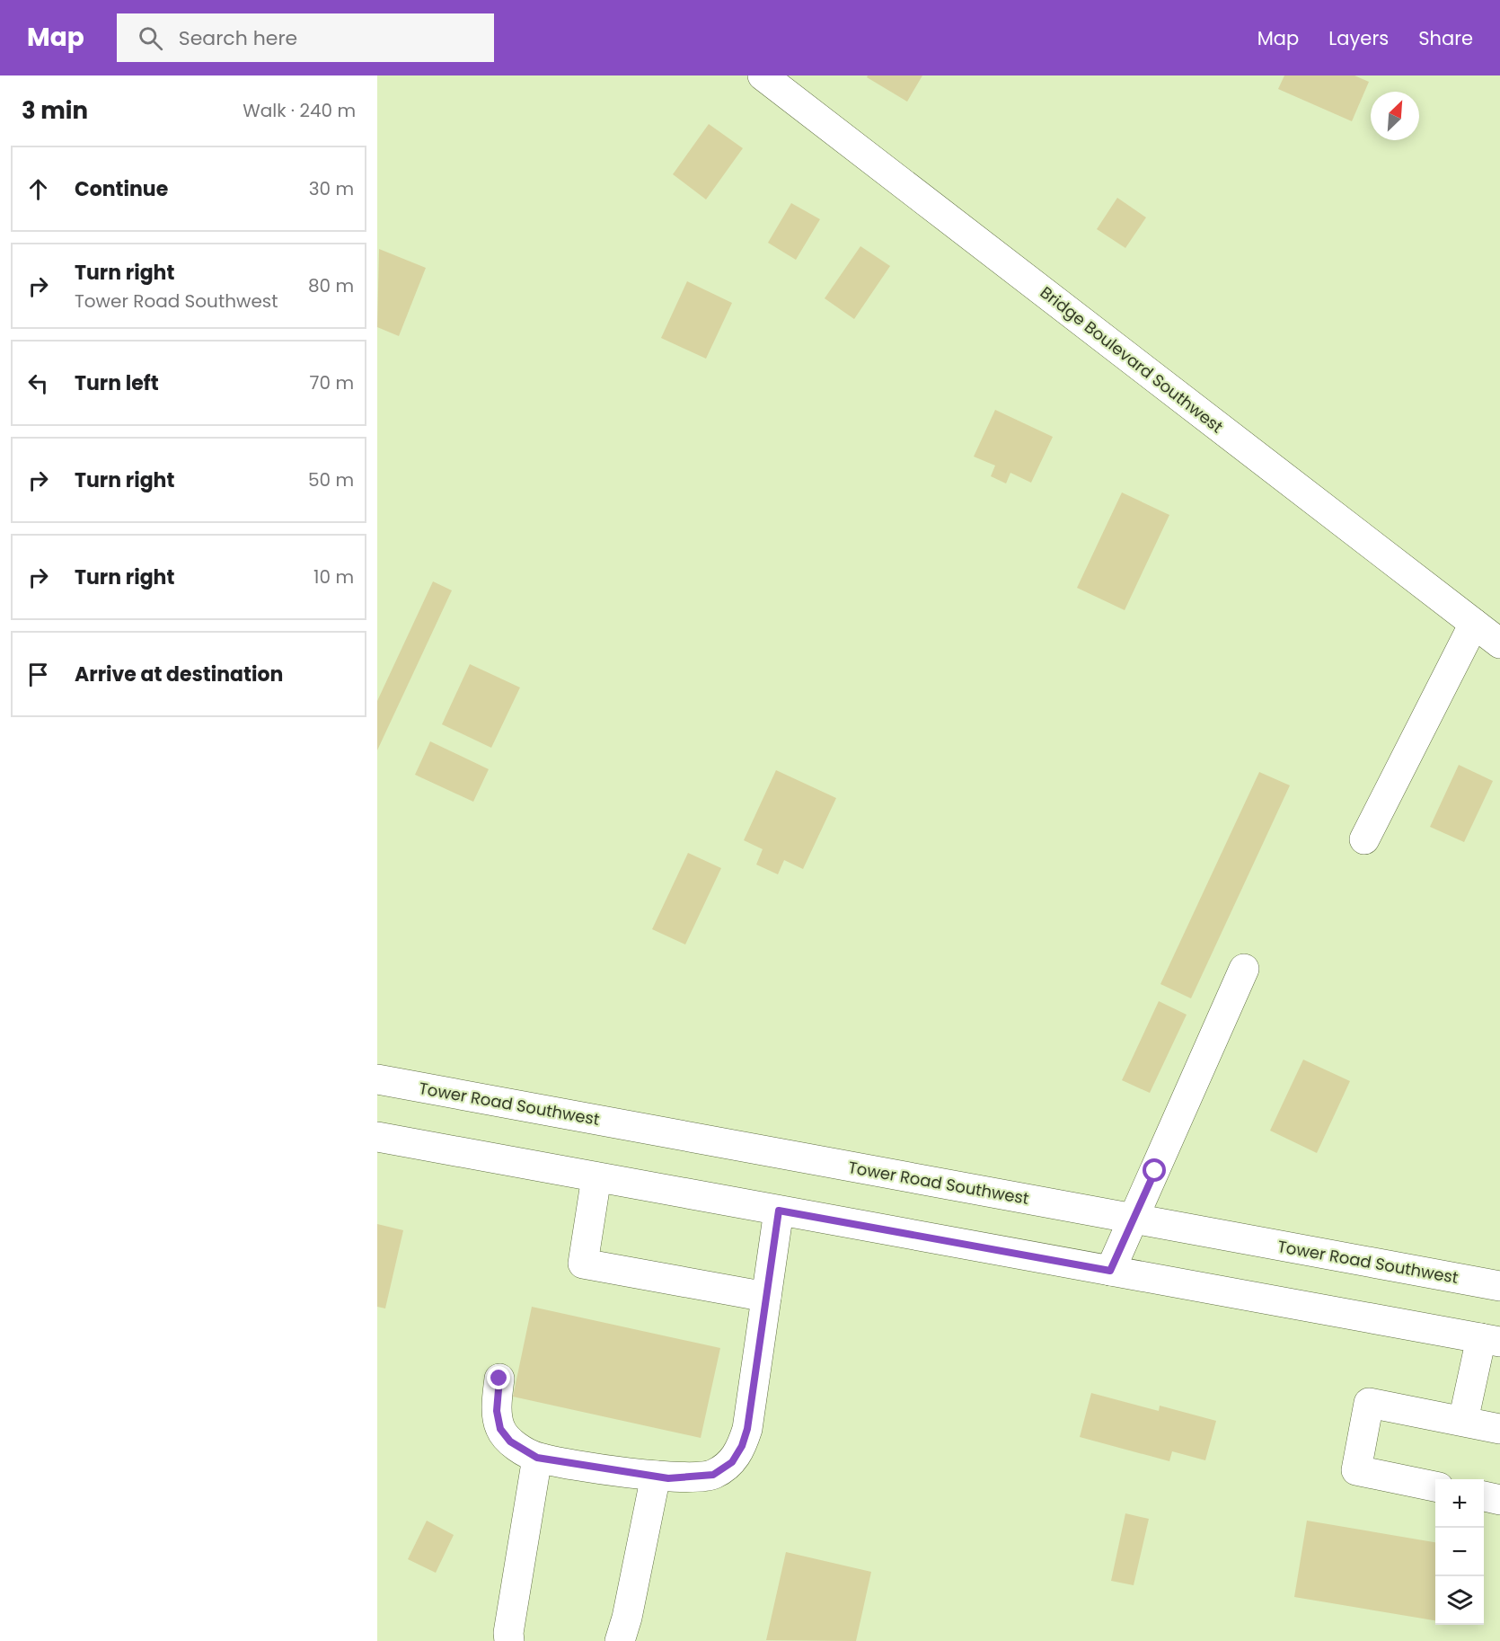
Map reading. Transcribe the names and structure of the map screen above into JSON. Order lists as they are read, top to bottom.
{
  "streets": {
    "main road": ["Bridge Boulevard Southwest", "Tower Road Southwest"]
  },
  "north": "top right",
  "page": {
    "header": "Map",
    "search": "Search here",
    "nav": ["Map", "Layers", "Share"],
    "heading": ["3 min", "Walk · 240 m"],
    "list": [
      ["Continue", "30 m"],
      ["Turn right", "Tower Road Southwest", "80 m"],
      ["Turn left", "70 m"],
      ["Turn right", "50 m"],
      ["Turn right", "10 m"],
      "Arrive at destination"
    ],
    "map_buttons": ["+", "−"]
  }
}
